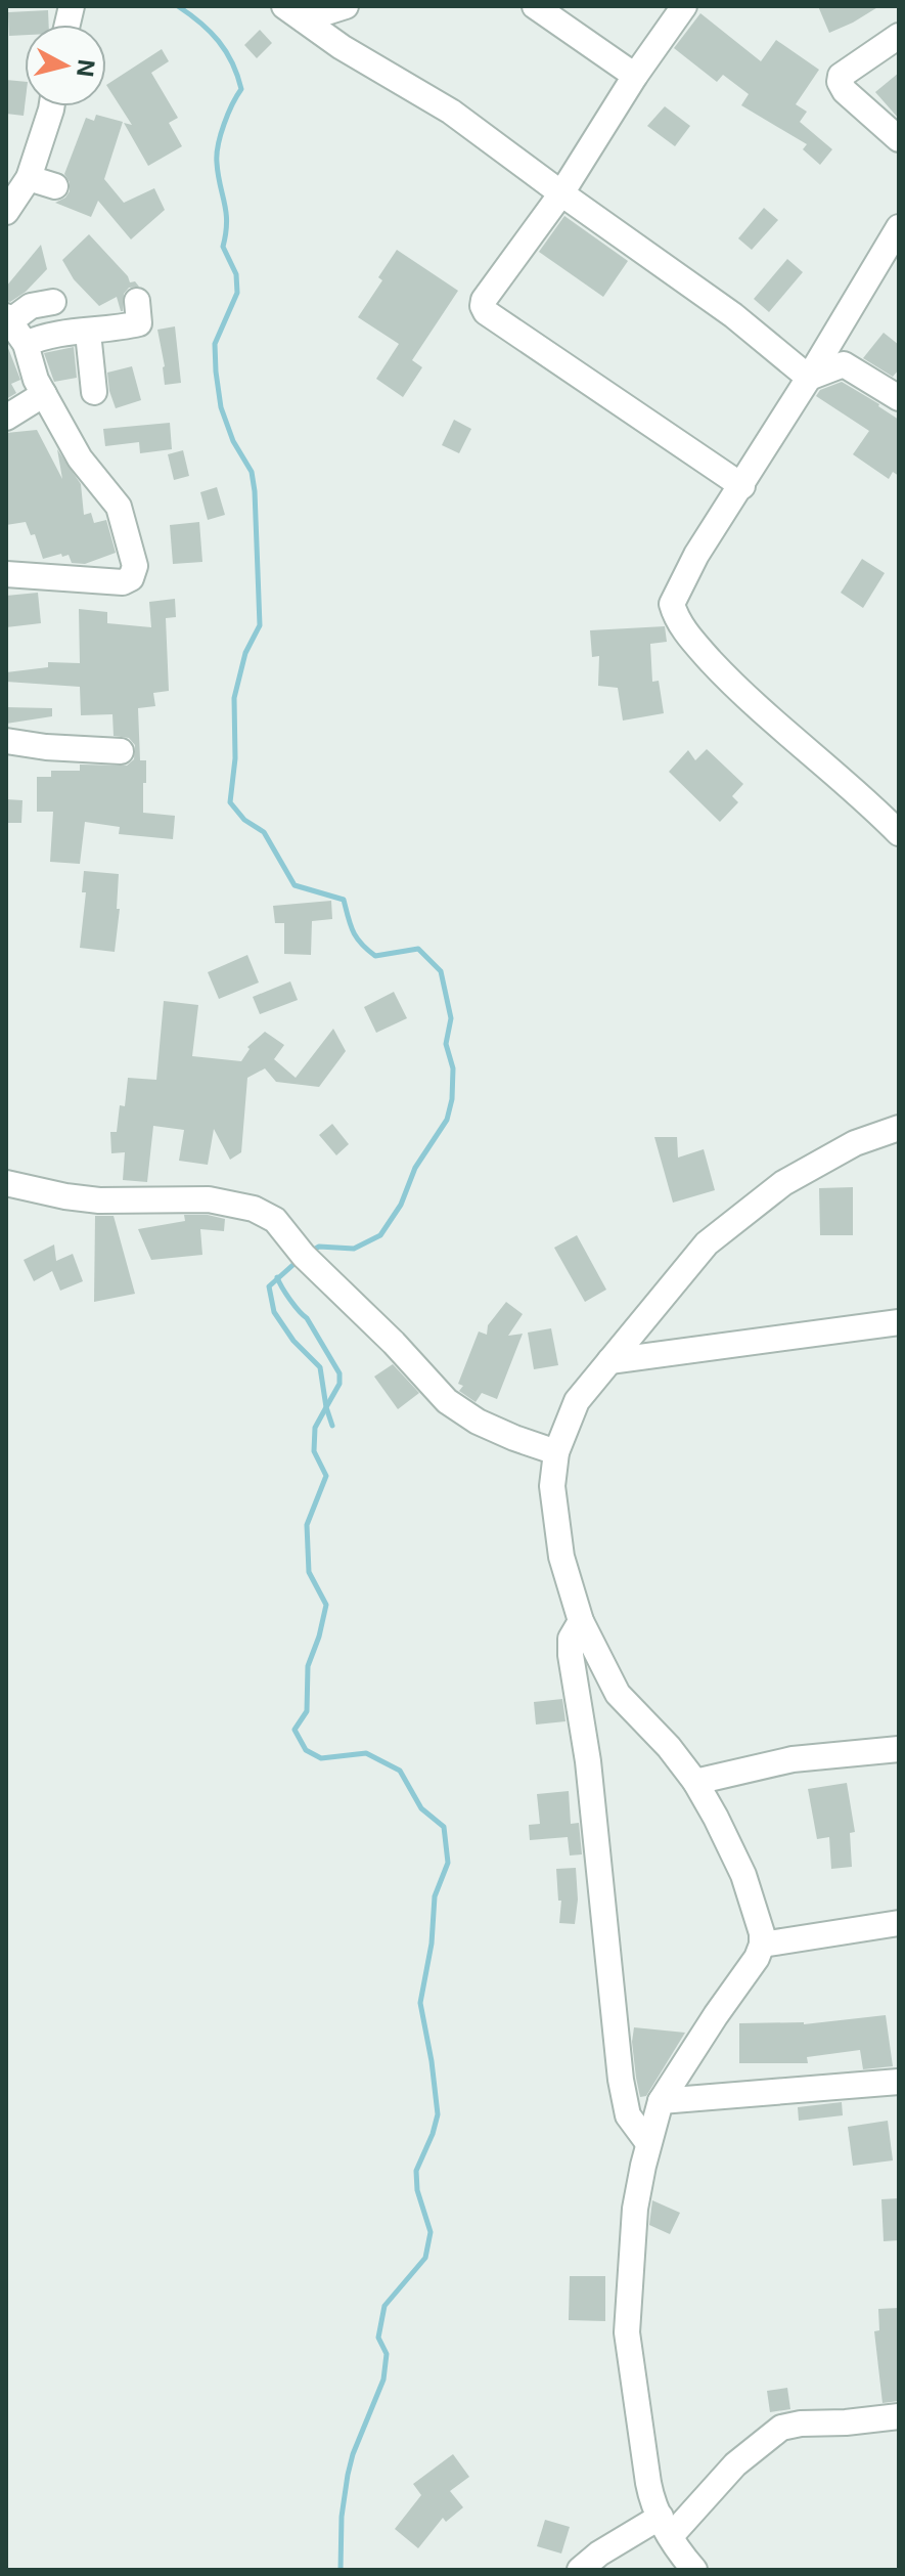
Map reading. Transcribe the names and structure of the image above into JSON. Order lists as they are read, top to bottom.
{
  "north": "right"
}
